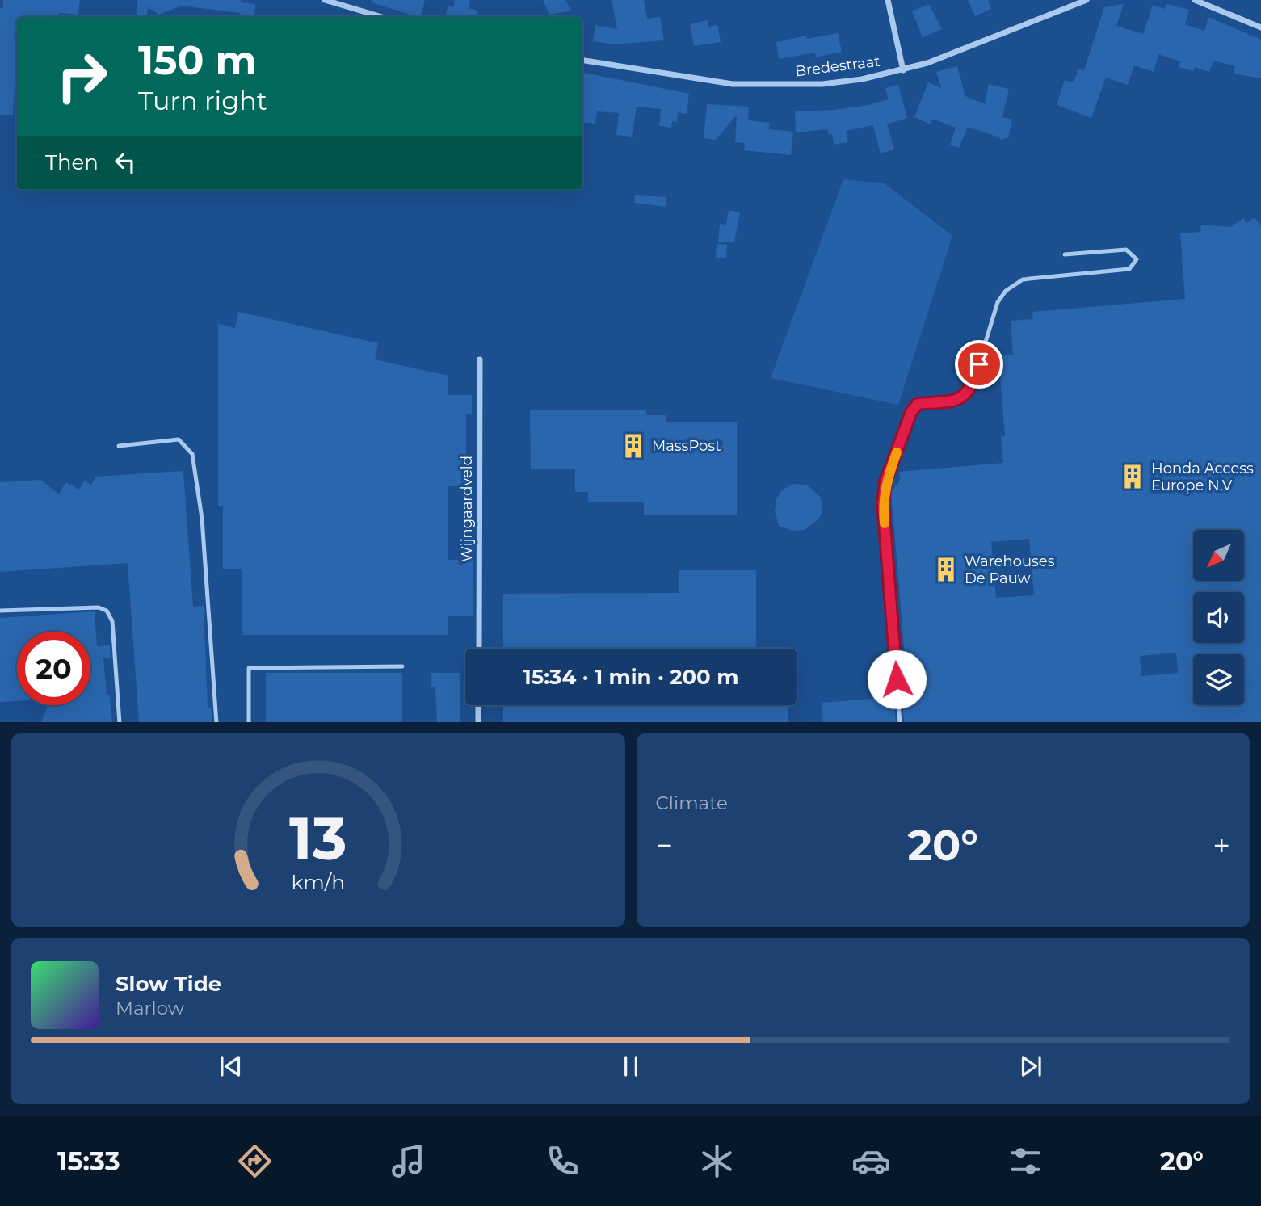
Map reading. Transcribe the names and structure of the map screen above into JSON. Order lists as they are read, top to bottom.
{
  "streets": {
    "street": ["Bredestraat", "Wijngaardveld"]
  },
  "places": {
    "building": ["MassPost", "Honda Access Europe N.V", "Warehouses De Pauw"]
  },
  "north": "bottom left",
  "page": {
    "turn": ["150 m", "Turn right"],
    "then": "Then",
    "limit": "20",
    "trip": "15:34 · 1 min · 200 m",
    "tile": "Climate",
    "heat": ["−", "20°", "+"],
    "song": ["Slow Tide", "Marlow"],
    "tabs": ["15:33", "20°"],
    "gauge": ["13", "km/h"]
  }
}
